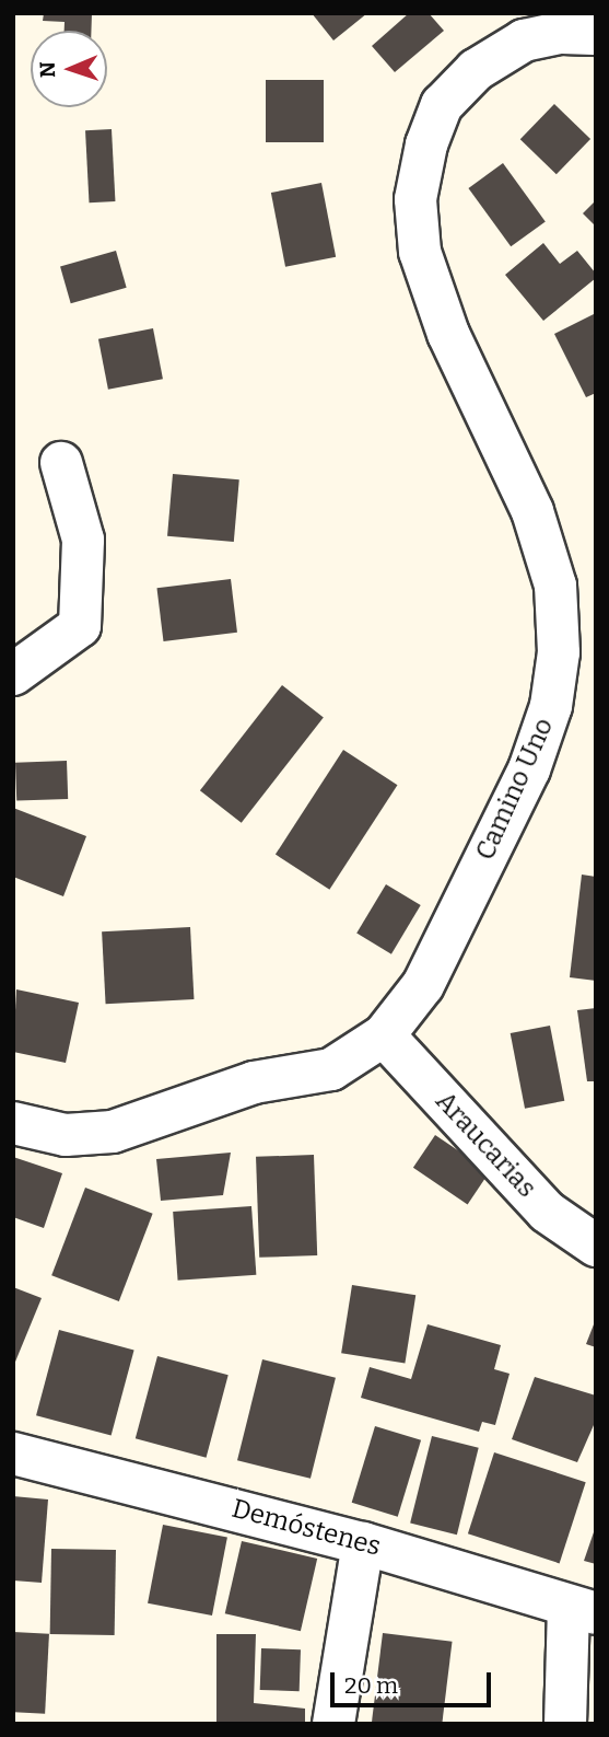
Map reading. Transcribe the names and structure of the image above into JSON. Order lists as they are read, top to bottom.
{
  "streets": {
    "street": ["Camino Uno", "Araucarias", "Demóstenes"]
  },
  "crossings": [
    ["Camino Uno", "Araucarias"]
  ],
  "scale_bar": "20 m",
  "north": "left"
}
